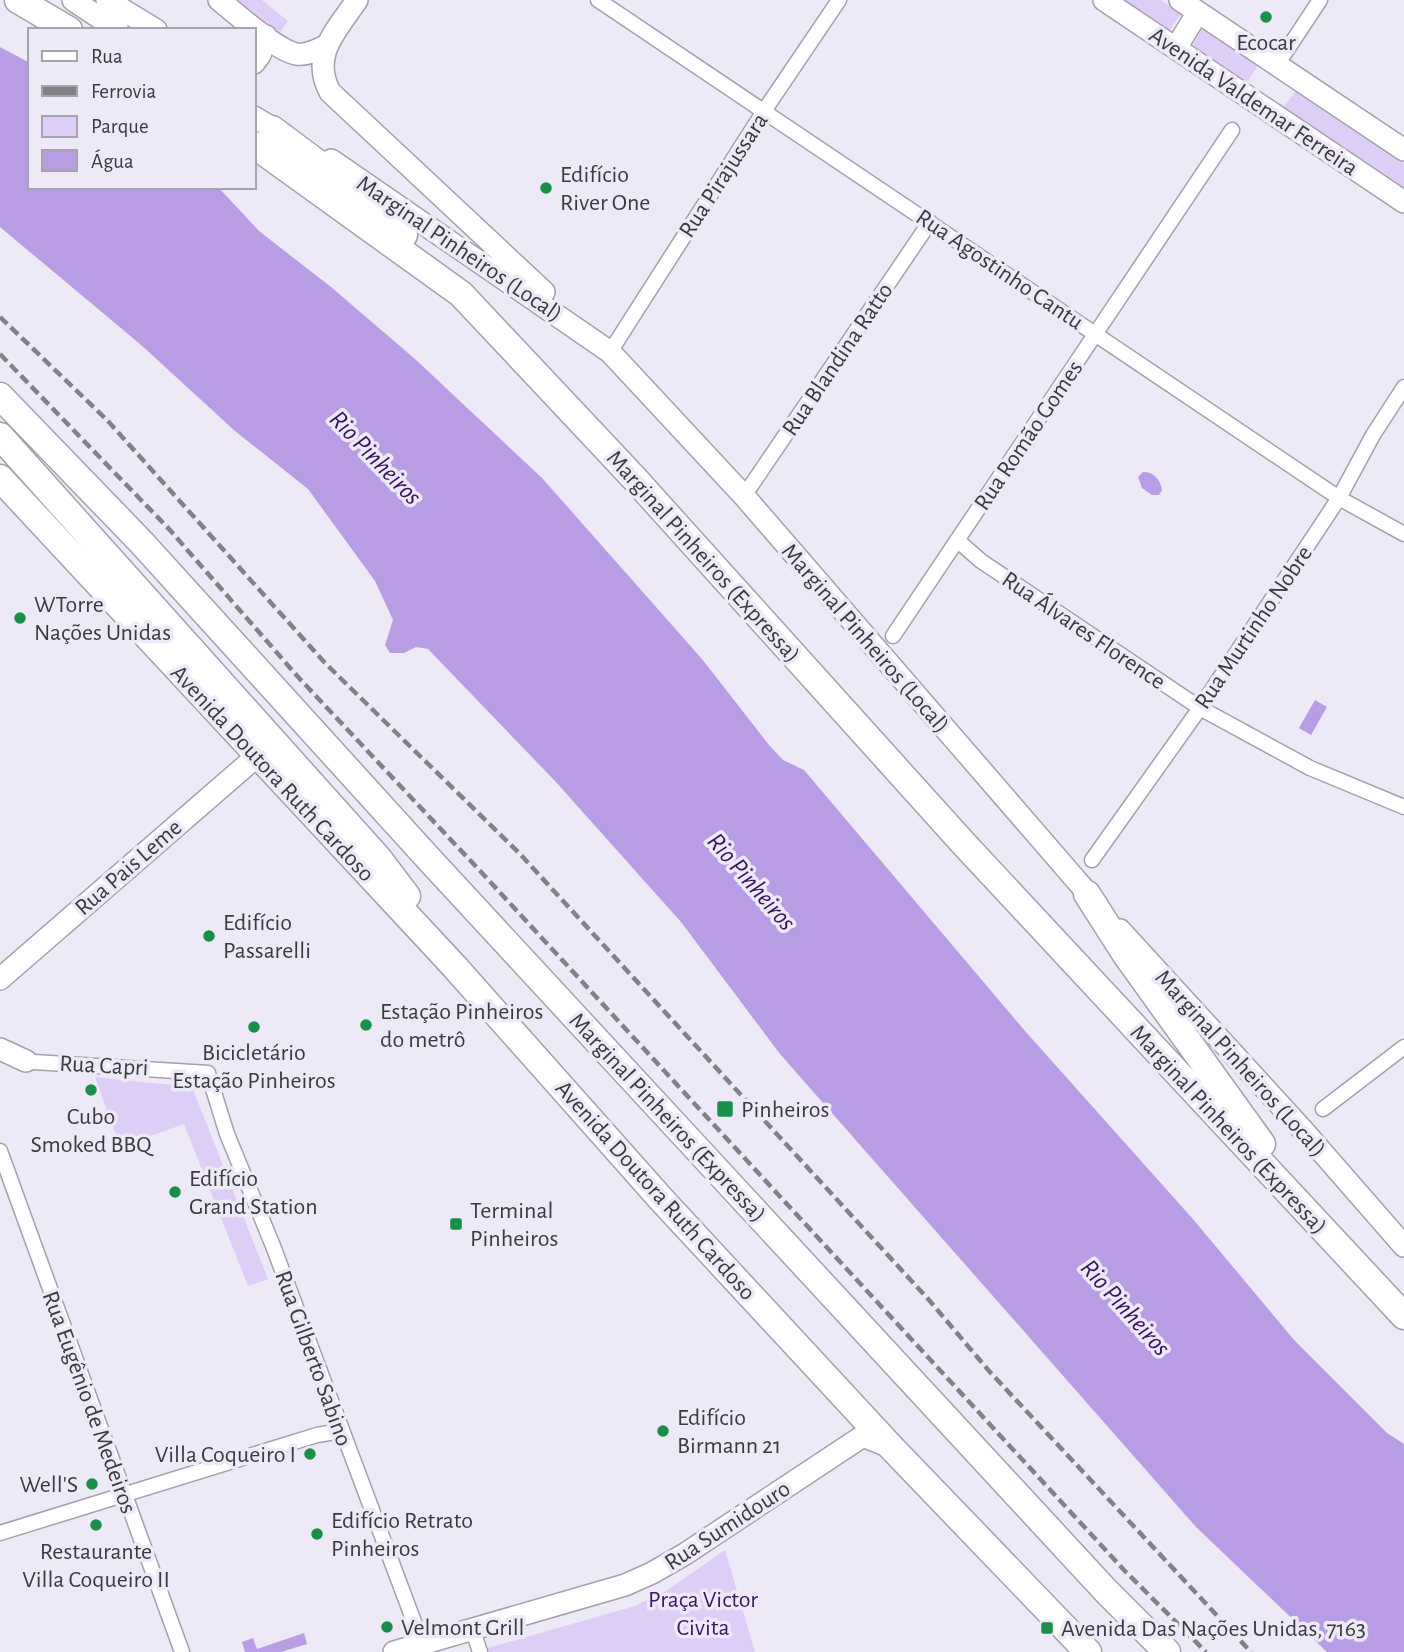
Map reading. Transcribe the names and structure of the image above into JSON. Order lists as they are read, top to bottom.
{
  "streets": {
    "highway": ["Marginal Pinheiros (Expressa)", "Avenida Doutora Ruth Cardoso"],
    "main road": [
      "Avenida Valdemar Ferreira",
      "Marginal Pinheiros (Local)",
      "Rua Pais Leme",
      "Rua Sumidouro"
    ],
    "street": [
      "Rua Pirajussara",
      "Rua Agostinho Cantu",
      "Rua Blandina Ratto",
      "Rua Romão Gomes",
      "Rua Murtinho Nobre",
      "Rua Álvares Florence",
      "Rua Capri",
      "Rua Gilberto Sabino",
      "Rua Eugênio de Medeiros"
    ]
  },
  "crossings": [
    ["Rua Pirajussara", "Marginal Pinheiros (Local)"],
    ["Rua Pirajussara", "Rua Agostinho Cantu"],
    ["Marginal Pinheiros (Local)", "Rua Blandina Ratto"],
    ["Marginal Pinheiros (Local)", "Marginal Pinheiros (Expressa)"],
    ["Rua Agostinho Cantu", "Rua Blandina Ratto"],
    ["Rua Agostinho Cantu", "Rua Romão Gomes"],
    ["Rua Agostinho Cantu", "Rua Murtinho Nobre"],
    ["Rua Romão Gomes", "Rua Álvares Florence"],
    ["Rua Murtinho Nobre", "Rua Álvares Florence"],
    ["Avenida Doutora Ruth Cardoso", "Rua Pais Leme"],
    ["Avenida Doutora Ruth Cardoso", "Rua Sumidouro"],
    ["Rua Capri", "Rua Gilberto Sabino"],
    ["Rua Gilberto Sabino", "Rua Sumidouro"]
  ],
  "water": ["Rio Pinheiros"],
  "parks": ["Praça Victor Civita"],
  "places": {
    "other": [
      "Ecocar",
      "Edifício River One",
      "WTorre Nações Unidas",
      "Edifício Passarelli",
      "Estação Pinheiros do metrô",
      "Bicicletário Estação Pinheiros",
      "Cubo Smoked BBQ",
      "Edifício Grand Station",
      "Edifício Birmann 21",
      "Villa Coqueiro I",
      "Well'S",
      "Restaurante Villa Coqueiro II",
      "Edifício Retrato Pinheiros",
      "Velmont Grill"
    ],
    "transit": ["Pinheiros", "Terminal Pinheiros", "Avenida Das Nações Unidas, 7163"]
  },
  "legend": [
    "Rua",
    "Ferrovia",
    "Parque",
    "Água"
  ]
}
